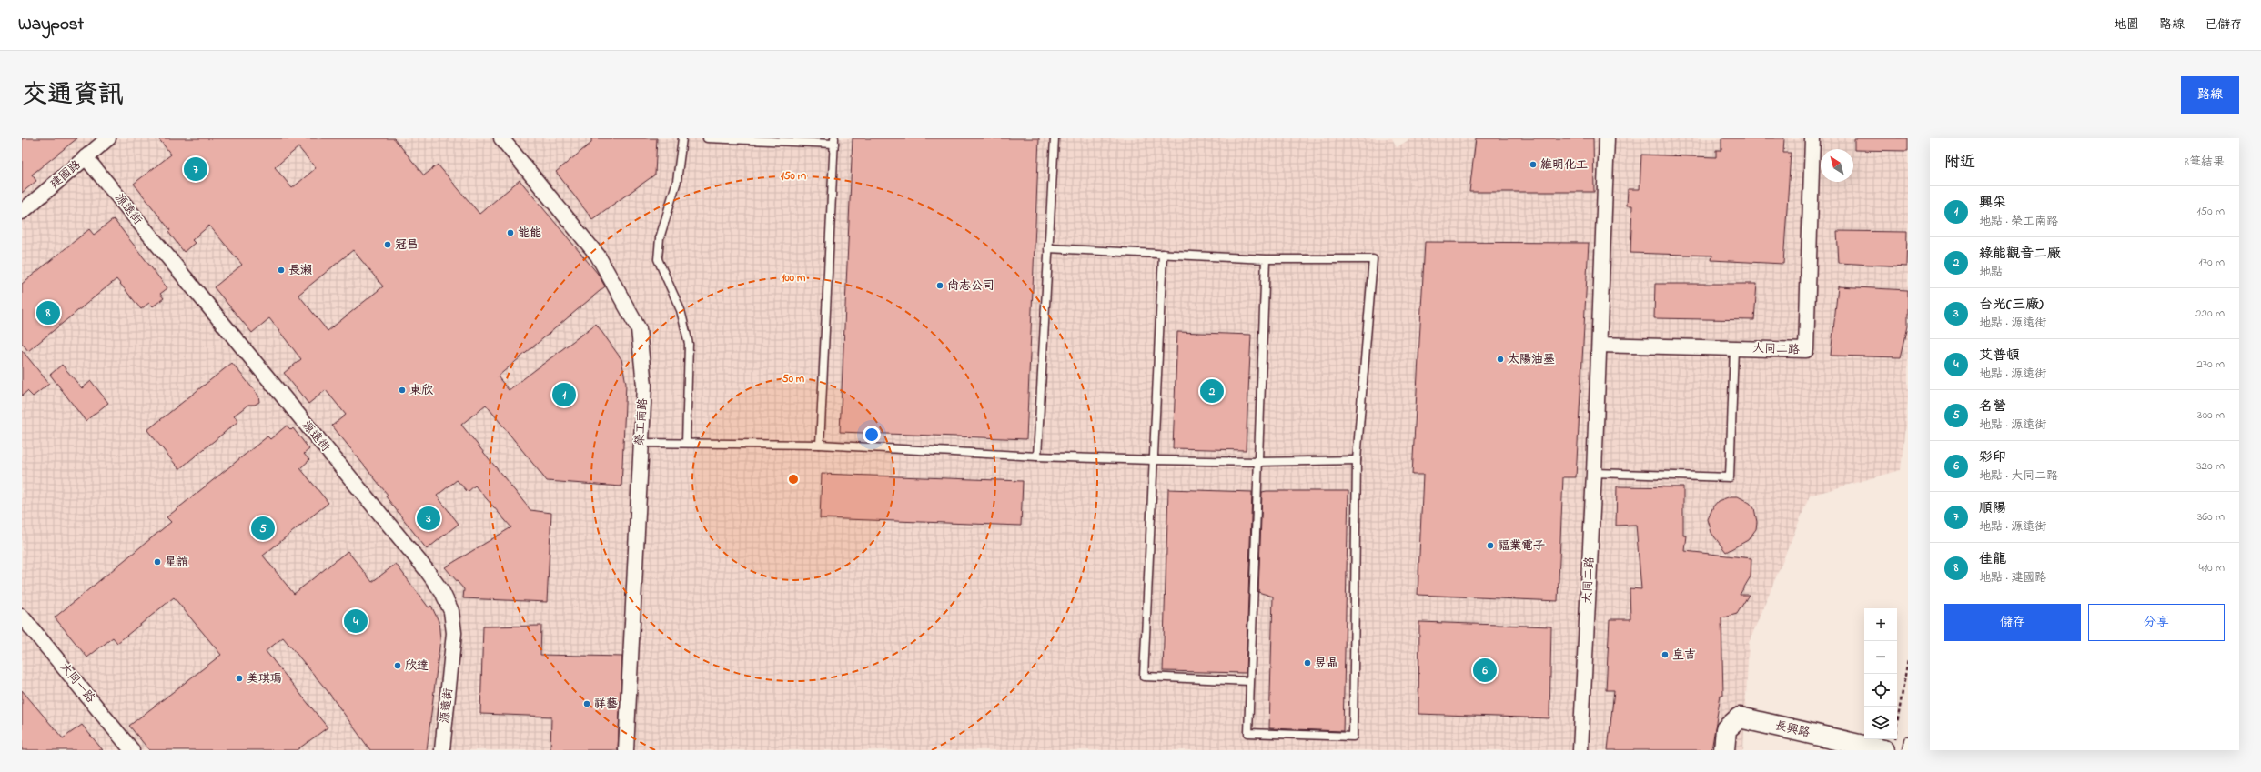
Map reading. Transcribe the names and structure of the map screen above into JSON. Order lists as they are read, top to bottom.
{
  "streets": {
    "street": [
      "建國路",
      "源遠街",
      "大同二路",
      "榮工南路",
      "大同一路",
      "長興路"
    ]
  },
  "crossings": [
    ["建國路", "源遠街"]
  ],
  "places": [
    "維明化工",
    "能能",
    "冠昌",
    "長瀨",
    "尚志公司",
    "太陽油墨",
    "東欣",
    "福業電子",
    "星誼",
    "皇吉",
    "昱晶",
    "欣達",
    "美琪瑪",
    "祥藝"
  ],
  "north": "top left",
  "page": {
    "header": "Waypost",
    "nav": ["地圖", "路線", "已儲存"],
    "title": "交通資訊",
    "buttons": [
      "路線",
      ["儲存", "分享"]
    ],
    "heading": ["附近", "8筆結果"],
    "pins": [
      "7",
      "8",
      "2",
      "1",
      "3",
      "5",
      "4",
      "6"
    ],
    "list": [
      {
        "mark": "1",
        "name": "興采",
        "note": "地點 · 榮工南路",
        "value": "150 m"
      },
      {
        "mark": "2",
        "name": "綠能觀音二廠",
        "note": "地點",
        "value": "170 m"
      },
      {
        "mark": "3",
        "name": "台光(三廠)",
        "note": "地點 · 源遠街",
        "value": "220 m"
      },
      {
        "mark": "4",
        "name": "艾普頓",
        "note": "地點 · 源遠街",
        "value": "270 m"
      },
      {
        "mark": "5",
        "name": "名營",
        "note": "地點 · 源遠街",
        "value": "300 m"
      },
      {
        "mark": "6",
        "name": "彩印",
        "note": "地點 · 大同二路",
        "value": "320 m"
      },
      {
        "mark": "7",
        "name": "順陽",
        "note": "地點 · 源遠街",
        "value": "360 m"
      },
      {
        "mark": "8",
        "name": "佳龍",
        "note": "地點 · 建國路",
        "value": "410 m"
      }
    ],
    "map_buttons": ["+", "−"]
  },
  "rings": ["150 m", "100 m", "50 m"]
}
